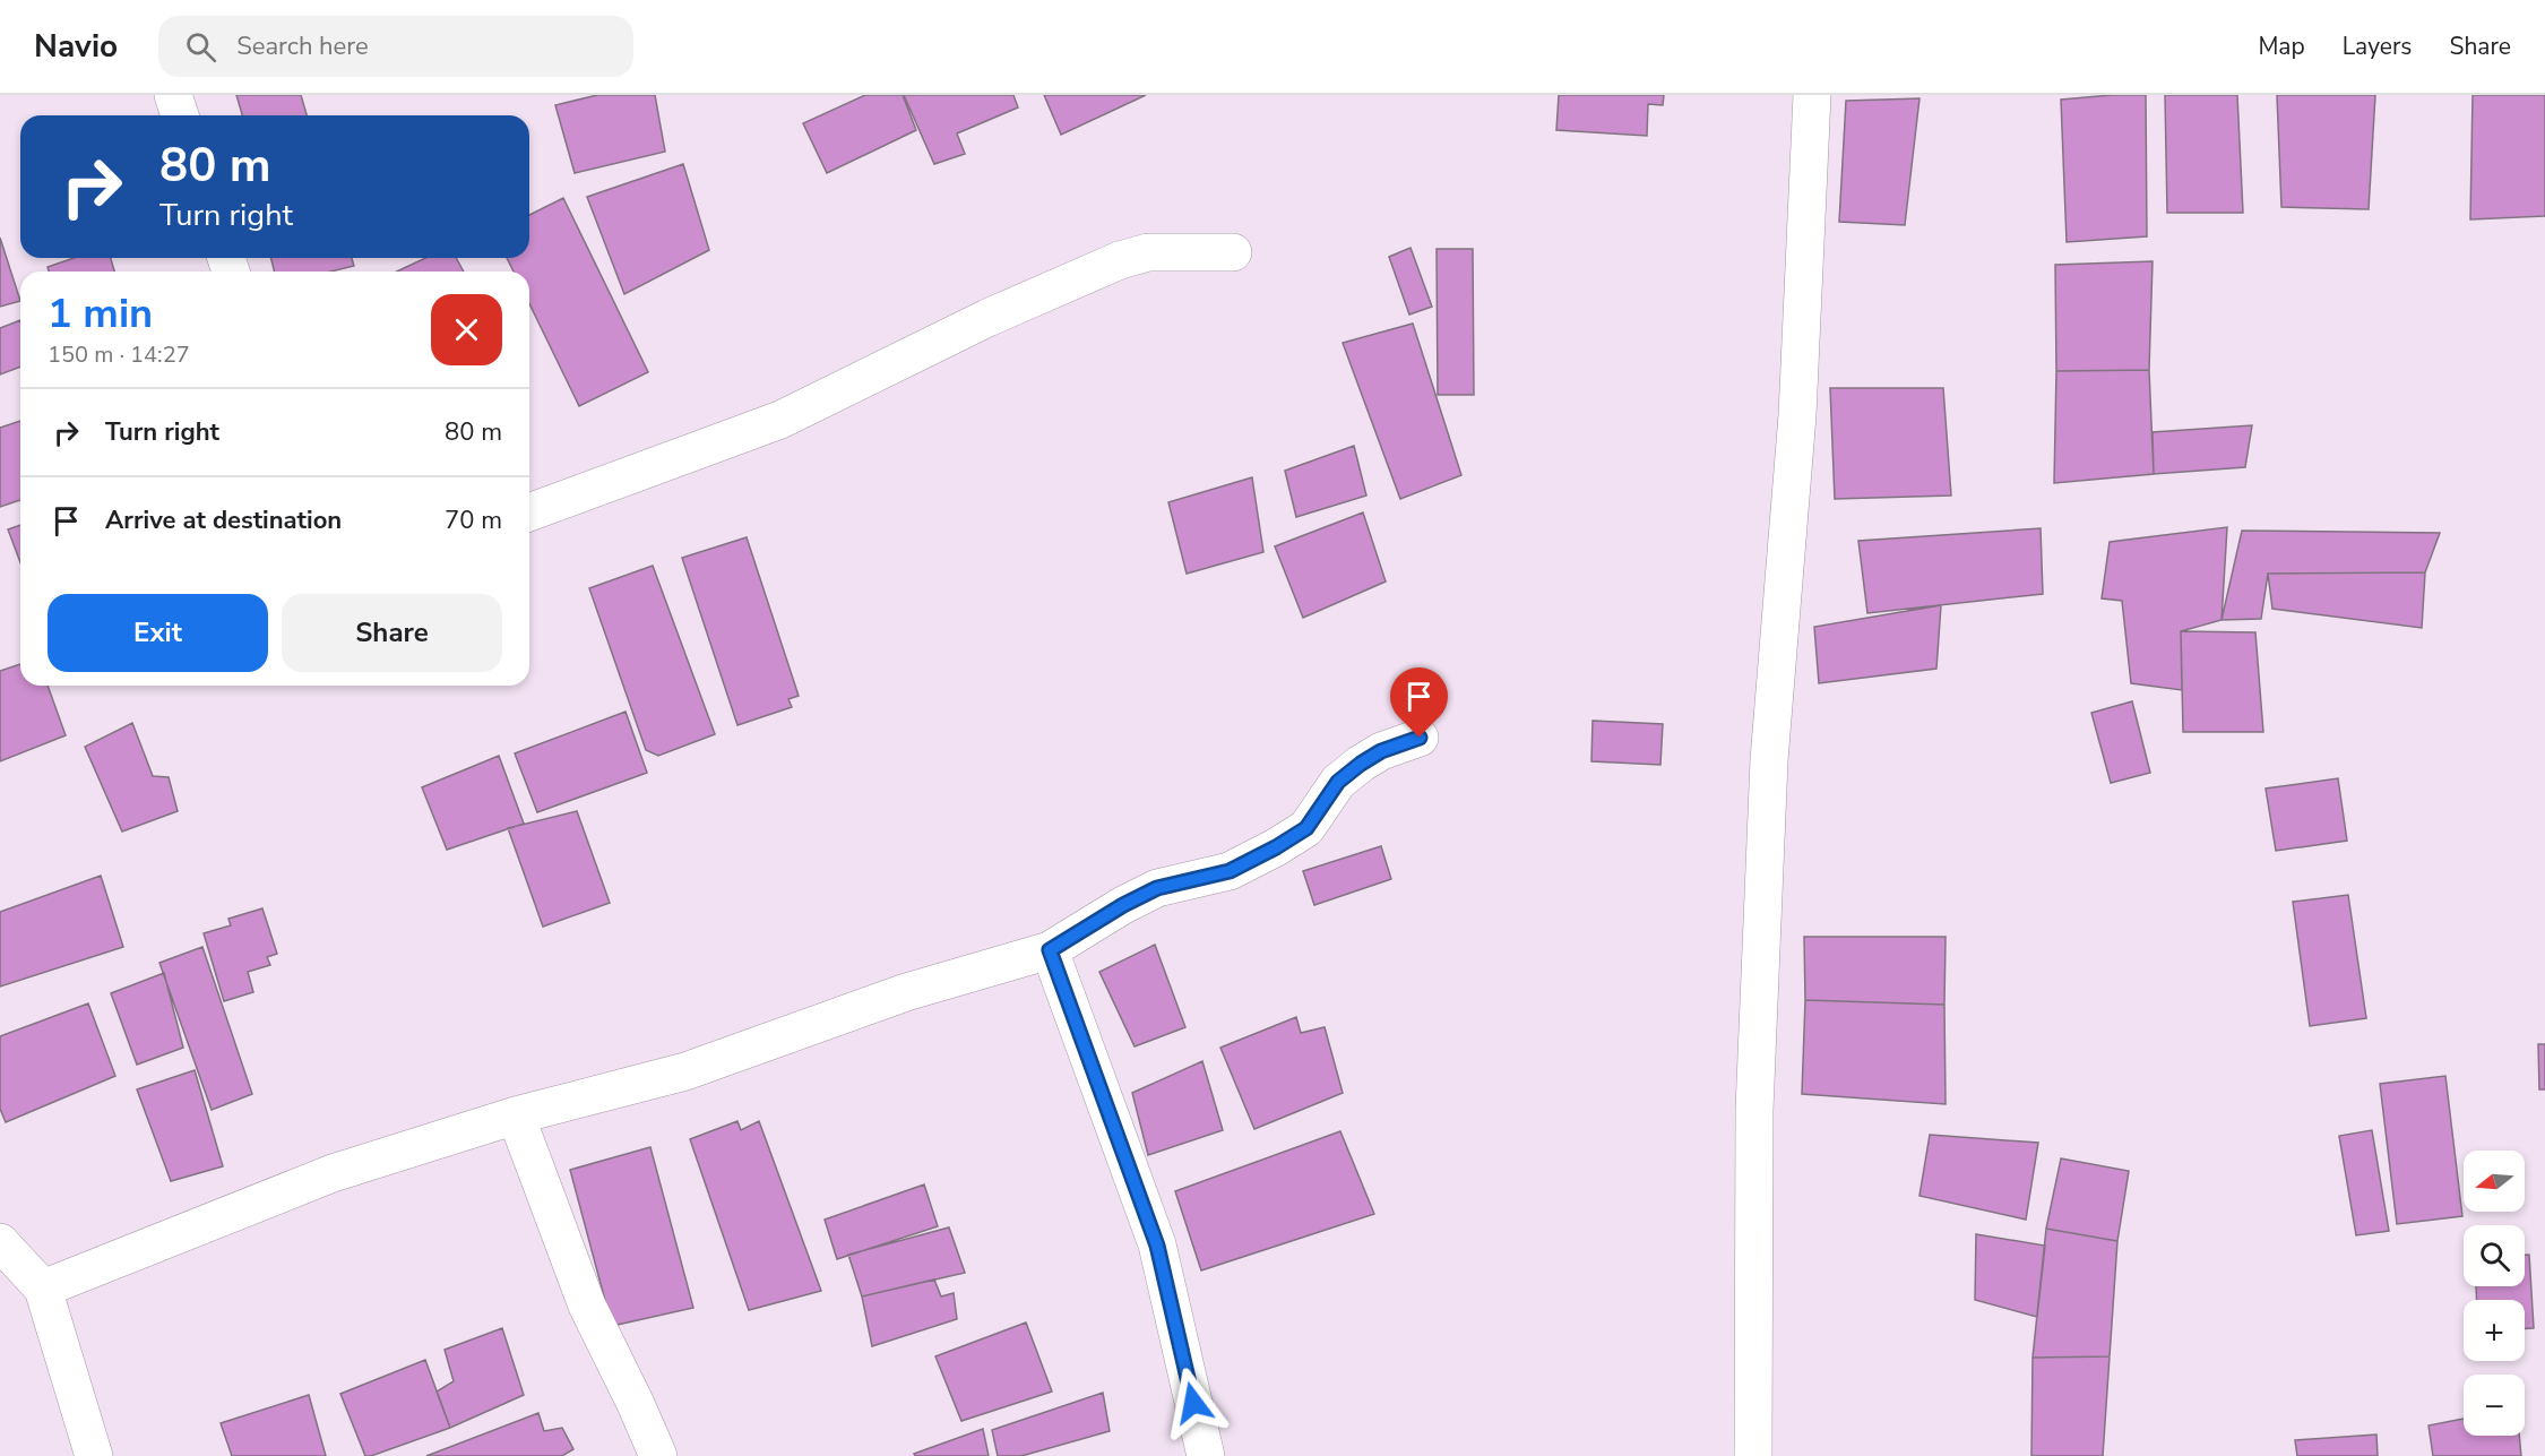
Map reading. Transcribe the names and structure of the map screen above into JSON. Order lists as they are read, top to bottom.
{
  "north": "left",
  "page": {
    "header": "Navio",
    "search": "Search here",
    "nav": ["Map", "Layers", "Share"],
    "turn": ["80 m", "Turn right"],
    "heading": ["1 min", "150 m · 14:27"],
    "list": [
      {
        "name": "Turn right",
        "value": "80 m"
      },
      {
        "name": "Arrive at destination",
        "value": "70 m"
      }
    ],
    "buttons": ["Exit", "Share"],
    "map_buttons": ["+", "−"]
  }
}
